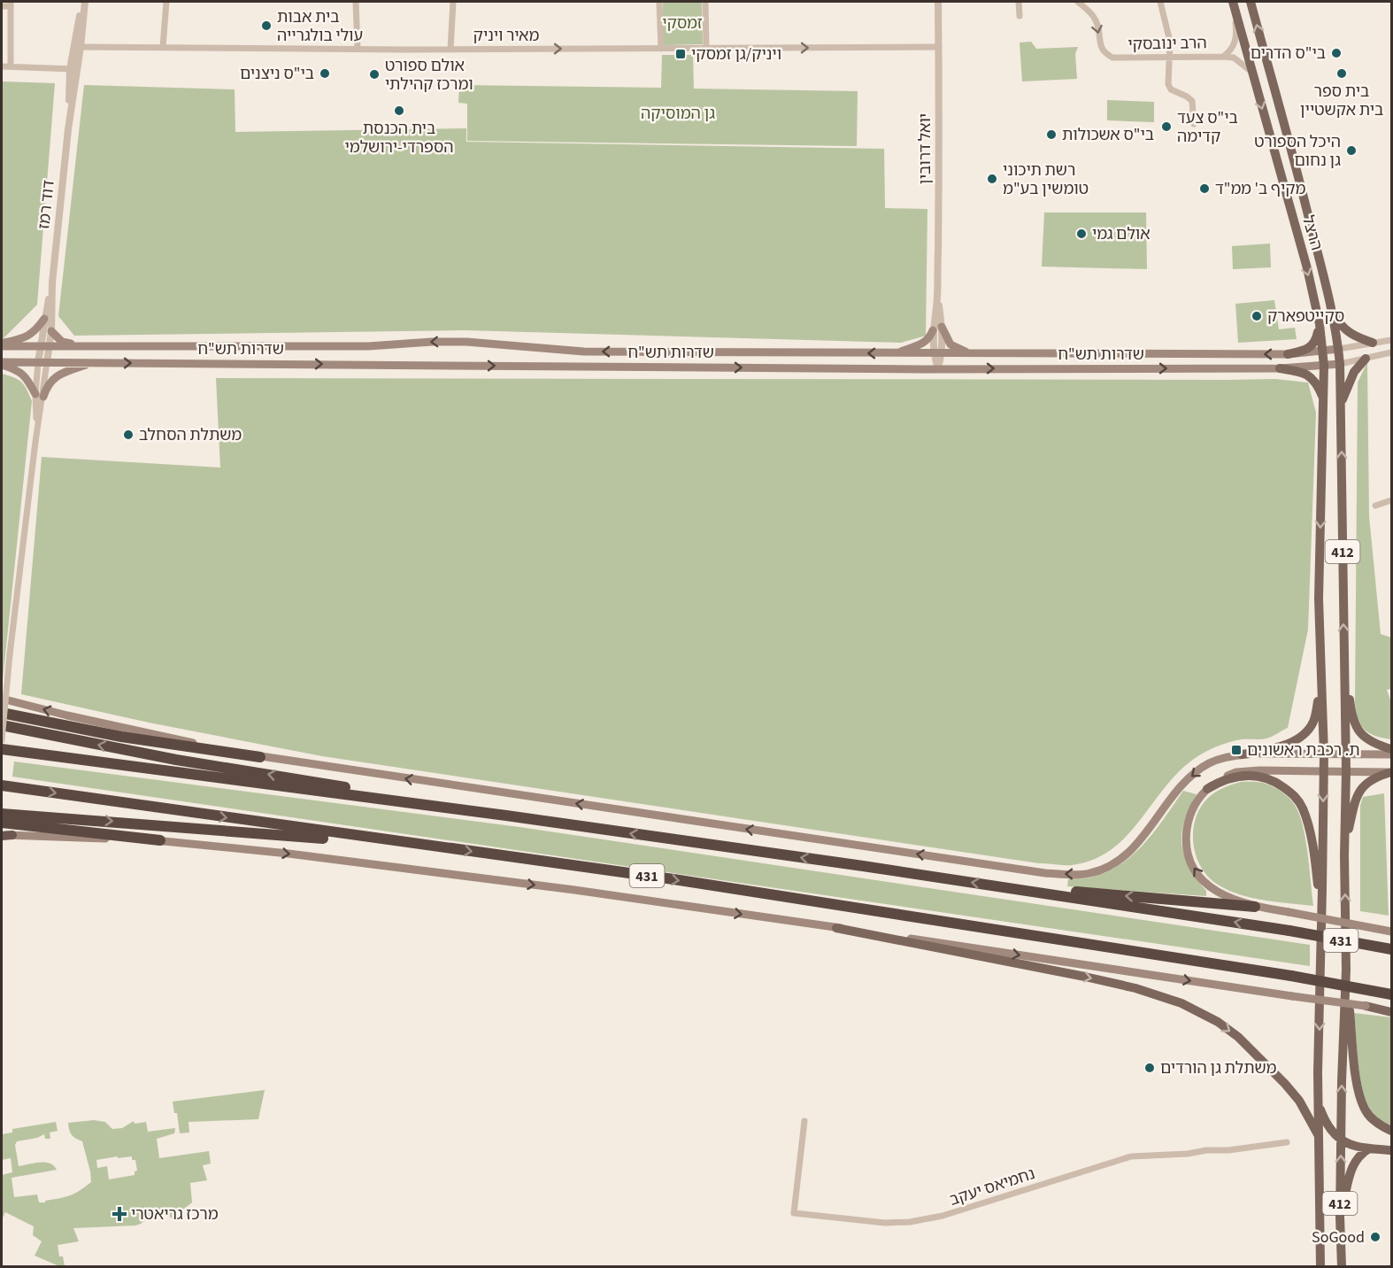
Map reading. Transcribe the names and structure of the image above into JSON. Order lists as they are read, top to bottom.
{
  "streets": {
    "highway": ["431"],
    "main road": ["הרצל", "שדרות תש\"ח", "412"],
    "street": [
      "מאיר ויניק",
      "הרב ינובסקי",
      "יואל דרובין",
      "דוד רמז",
      "נחמיאס יעקב"
    ]
  },
  "crossings": [
    ["מאיר ויניק", "יואל דרובין"],
    ["מאיר ויניק", "דוד רמז"],
    ["הרב ינובסקי", "הרצל"],
    ["יואל דרובין", "שדרות תש\"ח"],
    ["דוד רמז", "שדרות תש\"ח"],
    ["הרצל", "שדרות תש\"ח"],
    ["הרצל", "412"],
    ["שדרות תש\"ח", "412"]
  ],
  "one_way": ["מאיר ויניק", "הרב ינובסקי"],
  "parks": ["זמסקי", "גן המוסיקה"],
  "places": {
    "other": [
      "בית אבות עולי בולגרייה",
      "בי\"ס הדרים",
      "בי\"ס ניצנים",
      "בית ספר בית אקשטיין",
      "אולם ספורט ומרכז קהילתי",
      "בית הכנסת הספרדי-ירושלמי",
      "בי\"ס צעד קדימה",
      "בי\"ס אשכולות",
      "היכל הספורט גן נחום",
      "רשת תיכוני טומשין בע\"מ",
      "מקיף ב' ממ\"ד",
      "אולם גמי",
      "סקייטפארק",
      "משתלת הסחלב",
      "משתלת גן הורדים",
      "SoGood"
    ],
    "transit": ["ויניק/גן זמסקי", "ת. רכבת ראשונים"],
    "health": ["מרכז גריאטרי"]
  }
}
